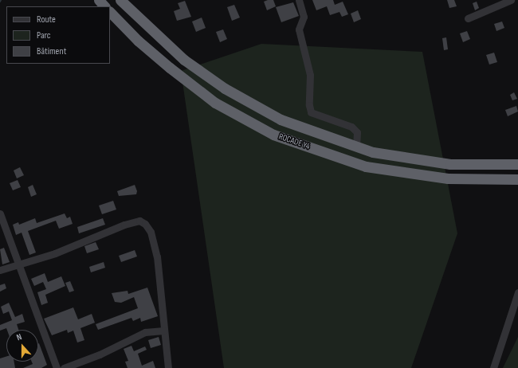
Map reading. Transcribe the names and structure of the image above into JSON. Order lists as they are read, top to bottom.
{
  "streets": {
    "highway": ["ROCADE Y4"]
  },
  "legend": ["Route", "Parc", "Bâtiment"],
  "north": "top"
}
